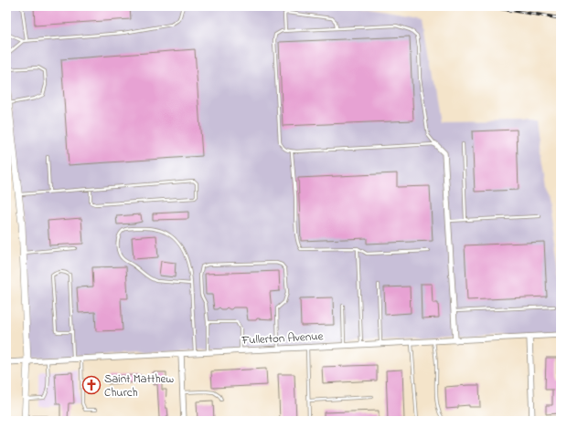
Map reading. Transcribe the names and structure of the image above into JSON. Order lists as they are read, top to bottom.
{
  "streets": {
    "street": ["Fullerton Avenue"]
  },
  "places": {
    "church": ["Saint Matthew Church"]
  }
}
